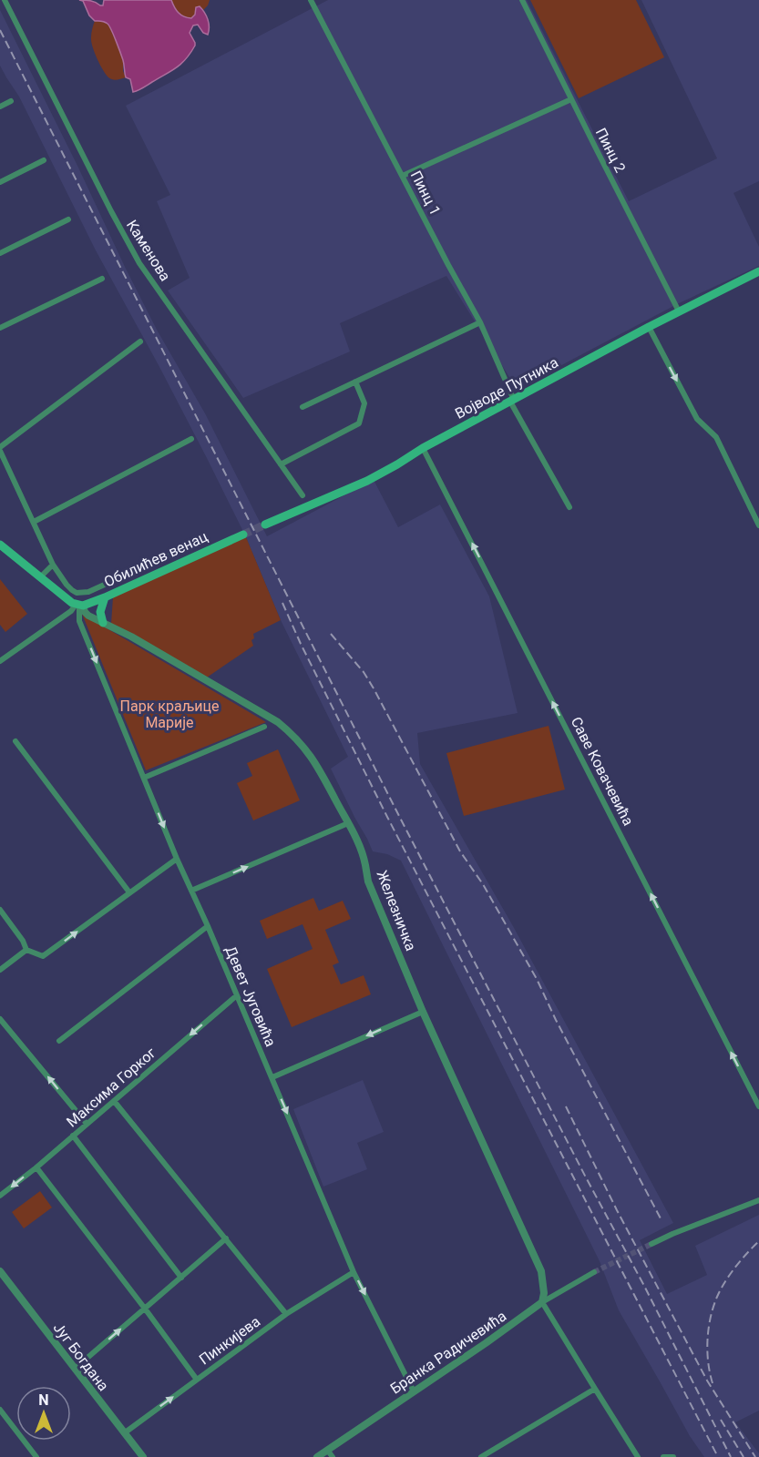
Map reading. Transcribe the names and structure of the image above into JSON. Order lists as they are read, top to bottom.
{
  "streets": {
    "main road": ["Војводе Путника", "Обилићев венац", "Железничка"],
    "street": [
      "Пинц 2",
      "Пинц 1",
      "Каменова",
      "Саве Ковачевића",
      "Девет Југовића",
      "Максима Горког",
      "Пинкијева",
      "Бранка Радичевића",
      "Југ Богдана"
    ]
  },
  "crossings": [
    ["Пинц 2", "Војводе Путника"],
    ["Пинц 1", "Војводе Путника"],
    ["Војводе Путника", "Саве Ковачевића"],
    ["Обилићев венац", "Железничка"],
    ["Обилићев венац", "Девет Југовића"],
    ["Железничка", "Девет Југовића"],
    ["Железничка", "Бранка Радичевића"],
    ["Девет Југовића", "Максима Горког"],
    ["Девет Југовића", "Пинкијева"],
    ["Девет Југовића", "Бранка Радичевића"],
    ["Пинкијева", "Југ Богдана"]
  ],
  "one_way": ["Саве Ковачевића", "Девет Југовића", "Максима Горког"],
  "parks": ["Парк краљице Марије"],
  "north": "top"
}
